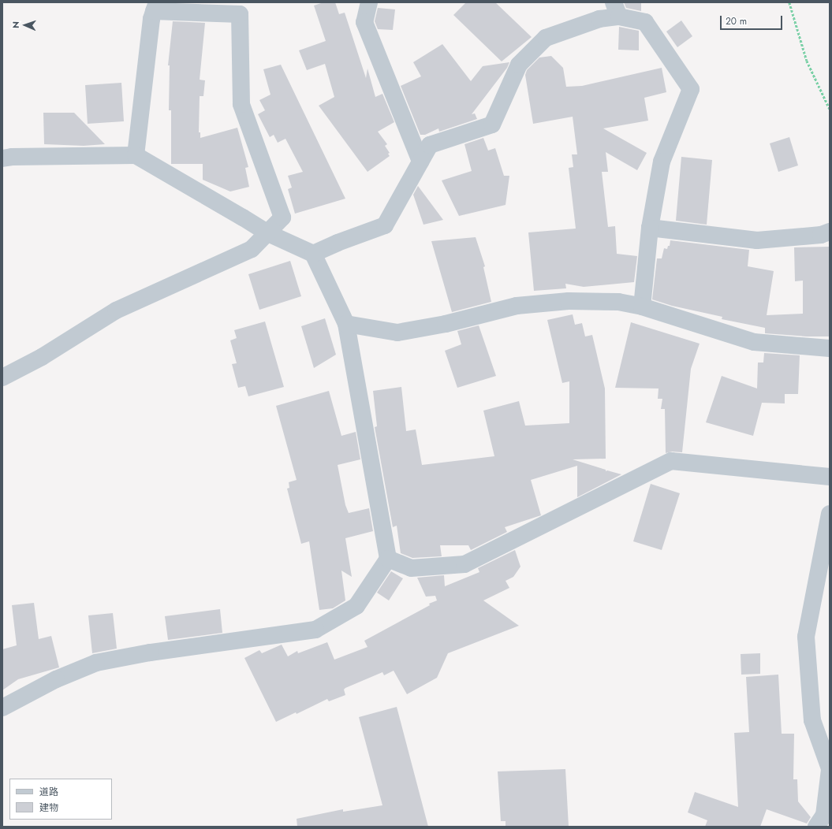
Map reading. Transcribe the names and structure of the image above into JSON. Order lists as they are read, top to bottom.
{
  "legend": ["道路", "建物"],
  "scale_bar": "20 m",
  "north": "left"
}
